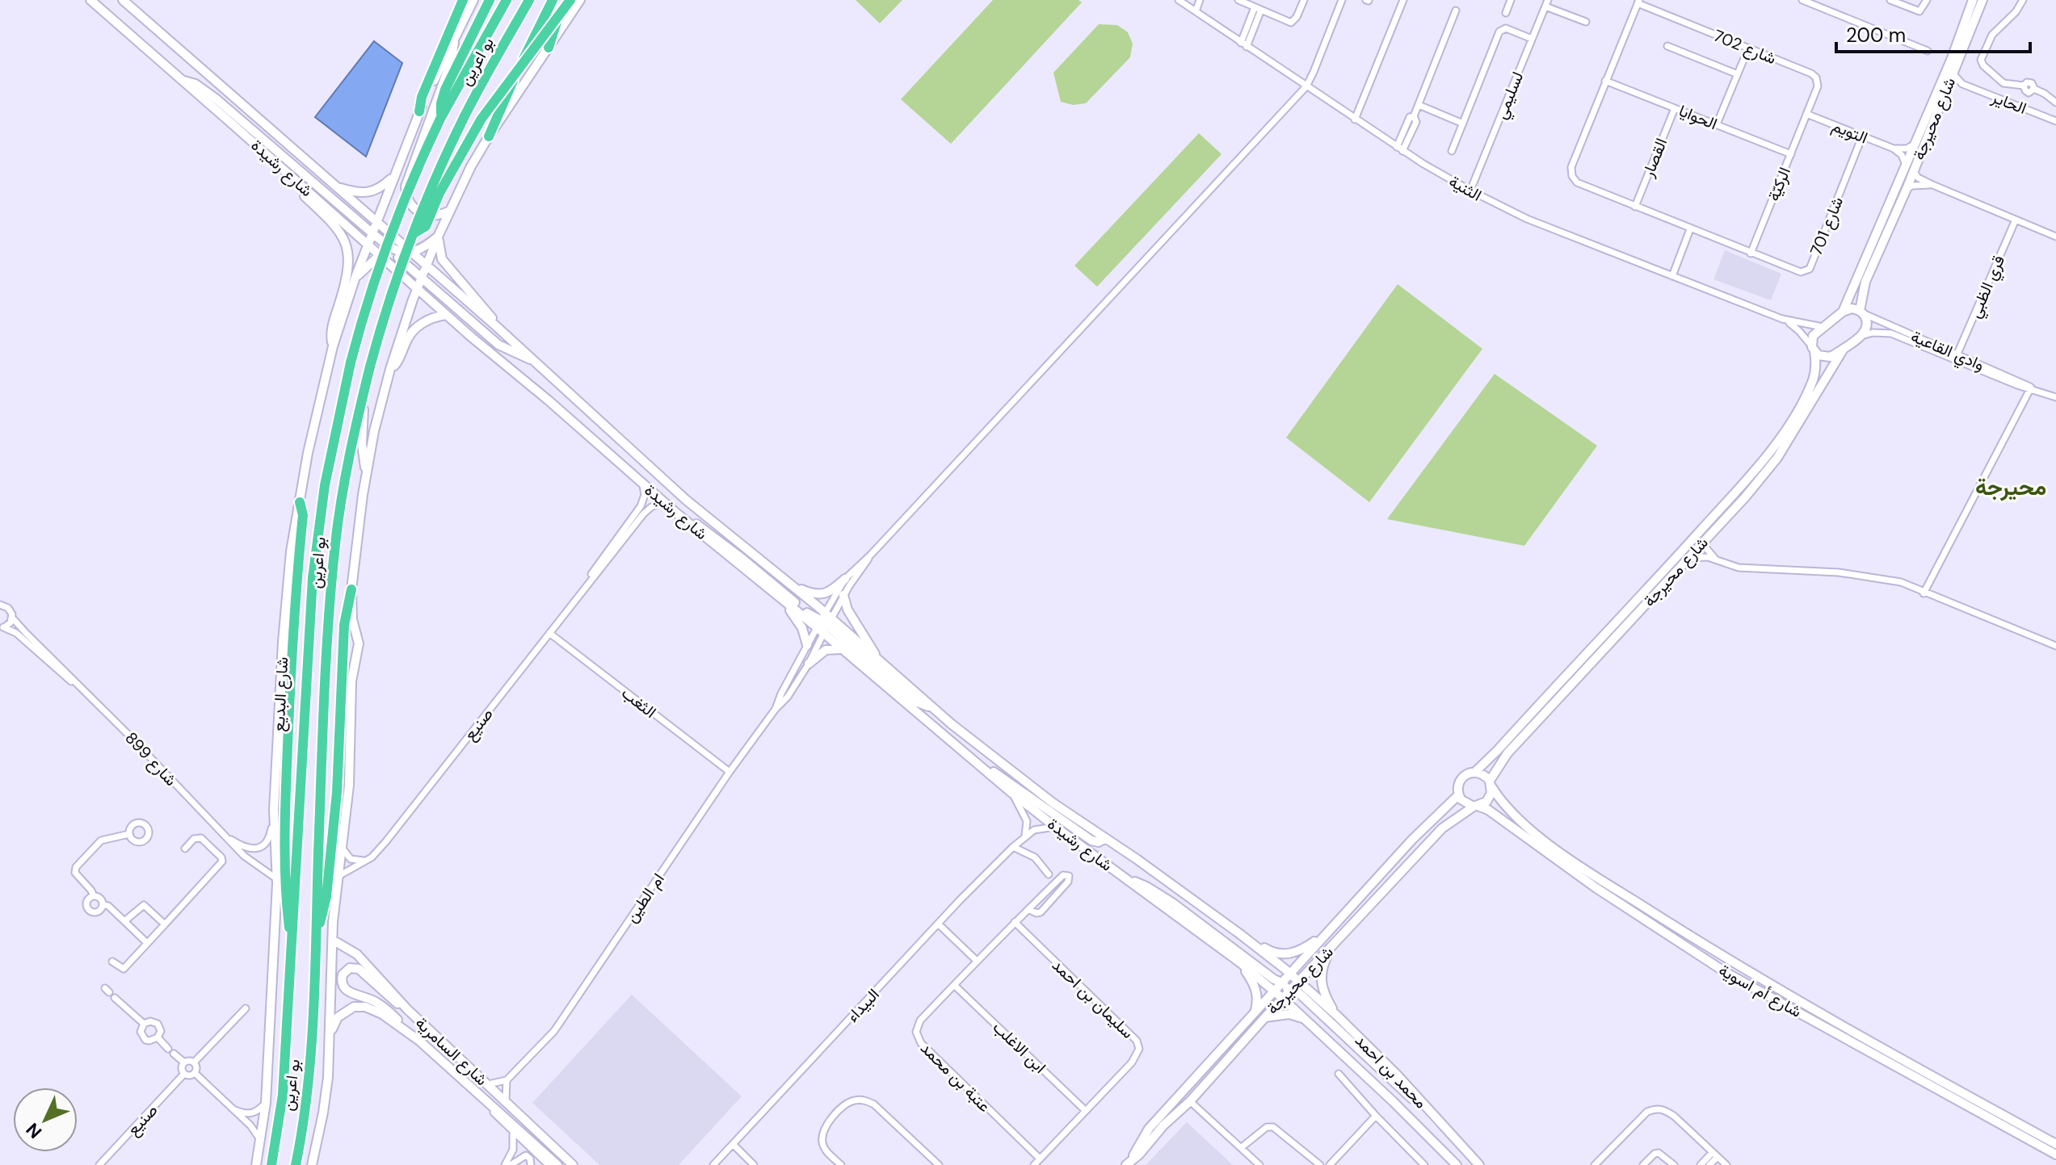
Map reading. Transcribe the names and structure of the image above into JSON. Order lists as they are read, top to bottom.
{
  "streets": {
    "highway": ["بو اعرين"],
    "street": [
      "شارع 702",
      "لسليمي",
      "الحاير",
      "الحوايا",
      "شارع محيرجة",
      "التويم",
      "القصار",
      "شارع رشيدة",
      "الركيّة",
      "الثنية",
      "شارع 701",
      "قري الظبي",
      "وادي القاعية",
      "شارع البديع",
      "الثغب",
      "صنيع",
      "شارع 899",
      "ام الطين",
      "شارع أم اسوية",
      "سليمان بن احمد",
      "البيداء",
      "ابن الاغلب",
      "شارع السامرية",
      "محمد بن احمد",
      "عتبة بن محمد"
    ]
  },
  "crossings": [
    ["شارع 702", "التويم"],
    ["شارع 702", "الركيّة"],
    ["بو اعرين", "شارع رشيدة"],
    ["بو اعرين", "شارع البديع"],
    ["لسليمي", "الثنية"],
    ["الحاير", "شارع محيرجة"],
    ["الحوايا", "القصار"],
    ["الحوايا", "الركيّة"],
    ["الحوايا", "شارع 701"],
    ["شارع محيرجة", "شارع رشيدة"],
    ["شارع محيرجة", "الثنية"],
    ["شارع محيرجة", "وادي القاعية"],
    ["شارع محيرجة", "شارع أم اسوية"],
    ["شارع محيرجة", "محمد بن احمد"],
    ["التويم", "الركيّة"],
    ["التويم", "شارع 701"],
    ["القصار", "شارع 701"],
    ["شارع رشيدة", "شارع البديع"],
    ["شارع رشيدة", "صنيع"],
    ["شارع رشيدة", "ام الطين"],
    ["شارع رشيدة", "البيداء"],
    ["شارع رشيدة", "محمد بن احمد"],
    ["الركيّة", "شارع 701"],
    ["قري الظبي", "وادي القاعية"],
    ["شارع البديع", "شارع 899"],
    ["الثغب", "صنيع"],
    ["الثغب", "ام الطين"],
    ["سليمان بن احمد", "ابن الاغلب"],
    ["سليمان بن احمد", "عتبة بن محمد"],
    ["ابن الاغلب", "عتبة بن محمد"]
  ],
  "districts": ["محيرجة"],
  "scale_bar": "200 m",
  "north": "bottom left"
}
